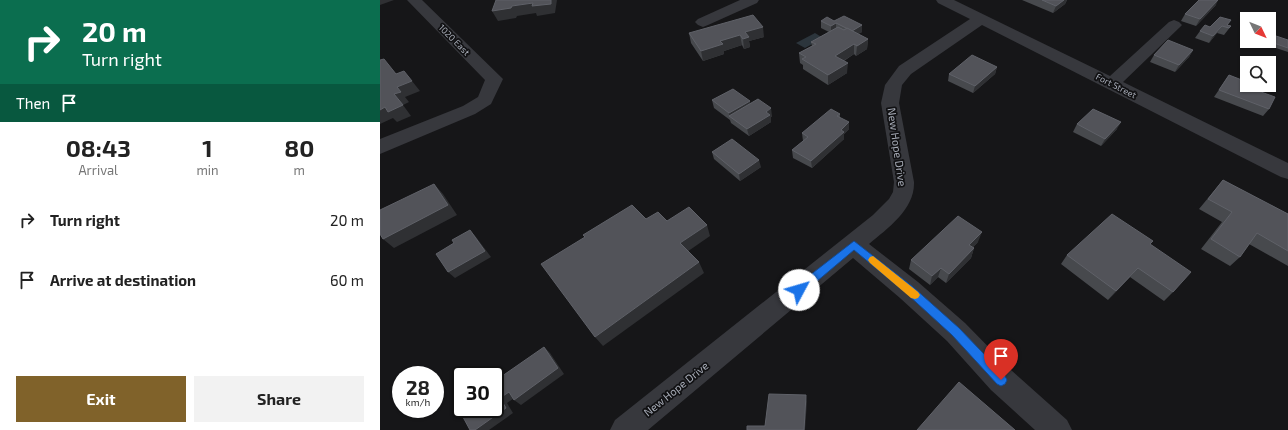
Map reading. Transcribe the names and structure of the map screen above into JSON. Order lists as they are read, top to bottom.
{
  "streets": {
    "street": ["1020 East", "Fort Street", "New Hope Drive"]
  },
  "crossings": [
    ["Fort Street", "New Hope Drive"]
  ],
  "north": "bottom right",
  "page": {
    "turn": ["20 m", "Turn right"],
    "then": "Then",
    "eta": [
      "08:43",
      "Arrival",
      "1",
      "min",
      "80",
      "m"
    ],
    "list": [
      {
        "name": "Turn right",
        "value": "20 m"
      },
      {
        "name": "Arrive at destination",
        "value": "60 m"
      }
    ],
    "speed": "28 km/h",
    "limit": "30",
    "buttons": ["Exit", "Share"]
  }
}
